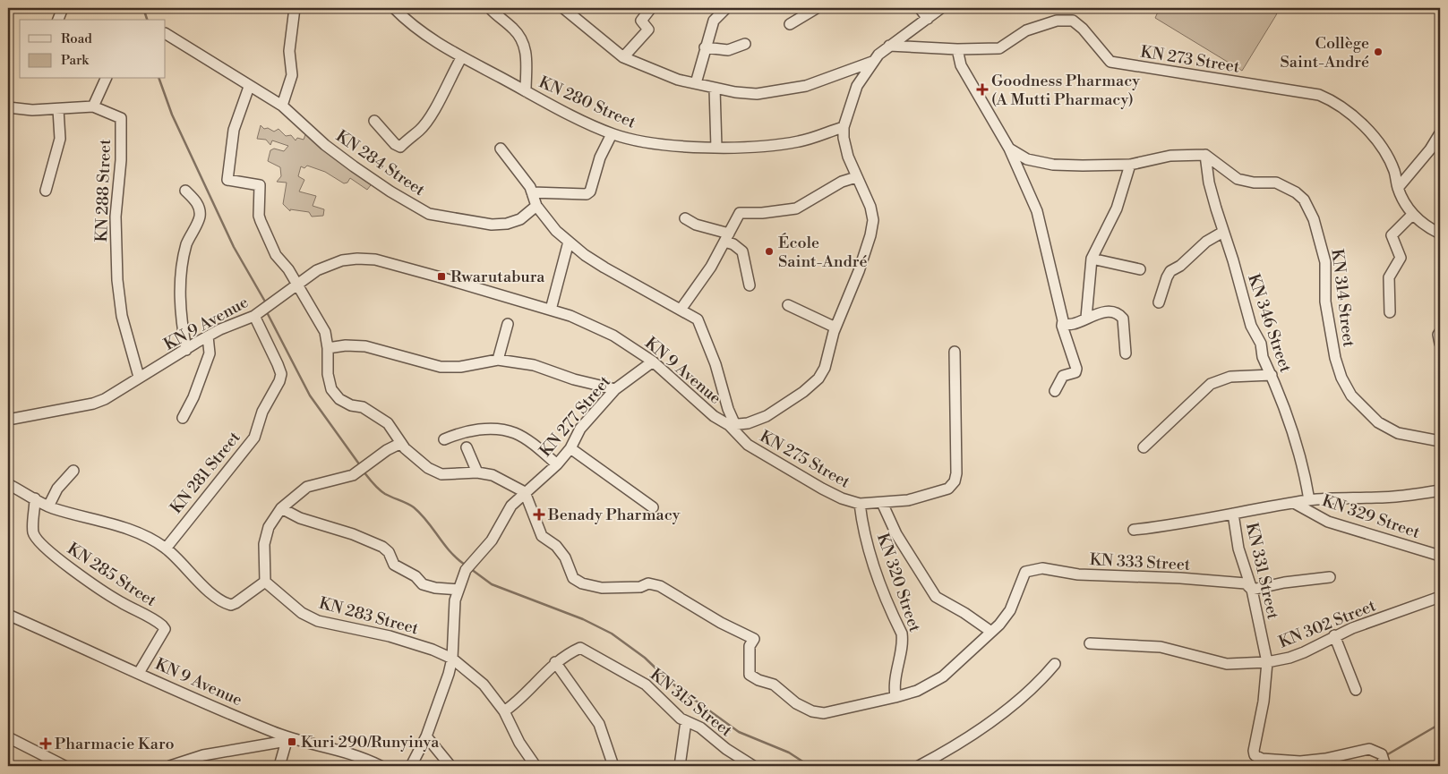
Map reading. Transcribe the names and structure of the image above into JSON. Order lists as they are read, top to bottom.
{
  "streets": {
    "street": [
      "KN 273 Street",
      "KN 280 Street",
      "KN 284 Street",
      "KN 288 Street",
      "KN 314 Street",
      "KN 9 Avenue",
      "KN 346 Street",
      "KN 277 Street",
      "KN 275 Street",
      "KN 281 Street",
      "KN 329 Street",
      "KN 333 Street",
      "KN 331 Street",
      "KN 285 Street",
      "KN 320 Street",
      "KN 283 Street",
      "KN 302 Street",
      "KN 315 Street"
    ]
  },
  "crossings": [
    ["KN 288 Street", "KN 9 Avenue"],
    ["KN 314 Street", "KN 346 Street"],
    ["KN 9 Avenue", "KN 277 Street"],
    ["KN 9 Avenue", "KN 275 Street"],
    ["KN 9 Avenue", "KN 281 Street"],
    ["KN 9 Avenue", "KN 285 Street"],
    ["KN 277 Street", "KN 283 Street"],
    ["KN 275 Street", "KN 320 Street"],
    ["KN 333 Street", "KN 331 Street"],
    ["KN 331 Street", "KN 302 Street"],
    ["KN 283 Street", "KN 315 Street"]
  ],
  "places": {
    "other": ["Collège Saint-André", "École Saint-André"],
    "health": ["Goodness Pharmacy (A Mutti Pharmacy)", "Benady Pharmacy", "Pharmacie Karo"],
    "transit": ["Rwarutabura", "Kuri 290/Runyinya"]
  },
  "legend": ["Road", "Park"]
}
